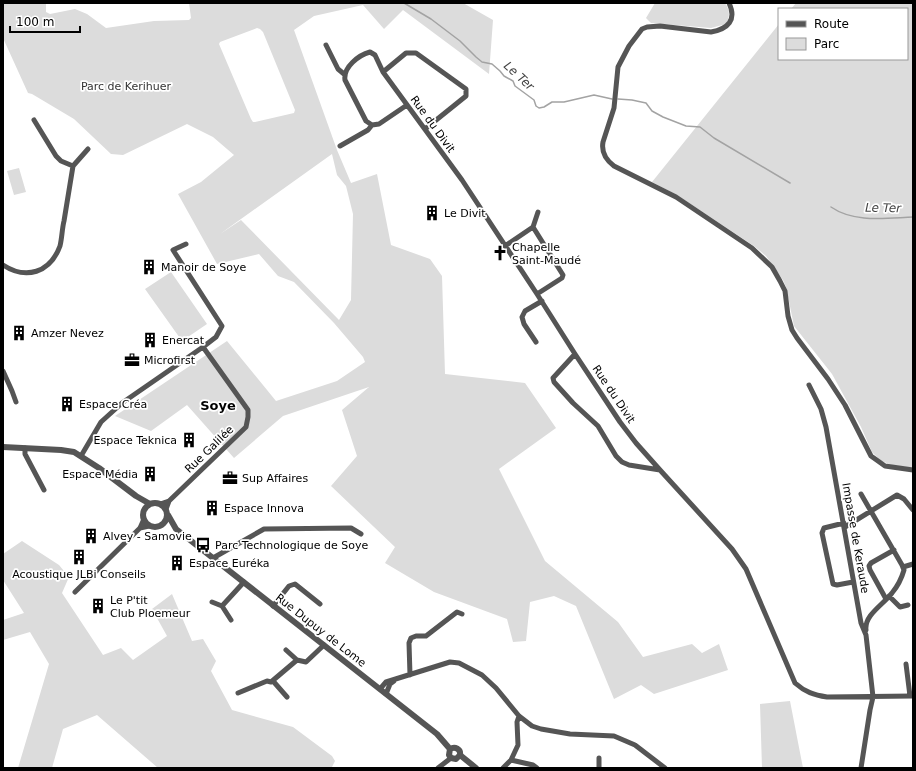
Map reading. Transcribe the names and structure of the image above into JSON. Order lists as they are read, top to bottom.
{
  "streets": {
    "street": [
      "Rue du Divit",
      "Rue Galilée",
      "Impasse de Keraude",
      "Rue Dupuy de Lome"
    ]
  },
  "crossings": [
    ["Rue du Divit", "Impasse de Keraude"],
    ["Rue Galilée", "Rue Dupuy de Lome"]
  ],
  "districts": ["Soye"],
  "water": ["Le Ter"],
  "parks": ["Parc de Kerihuer"],
  "places": {
    "building": [
      "Le Divit",
      "Manoir de Soye",
      "Amzer Nevez",
      "Enercat",
      "Espace Créa",
      "Espace Teknica",
      "Espace Média",
      "Espace Innova",
      "Alvey - Samovie",
      "Acoustique JLBi Conseils",
      "Espace Euréka",
      "Le P'tit Club Ploemeur"
    ],
    "church": ["Chapelle Saint-Maudé"],
    "office": ["Microfirst", "Sup Affaires"],
    "bus stop": ["Parc Technologique de Soye"]
  },
  "legend": ["Route", "Parc"],
  "scale_bar": "100 m"
}
